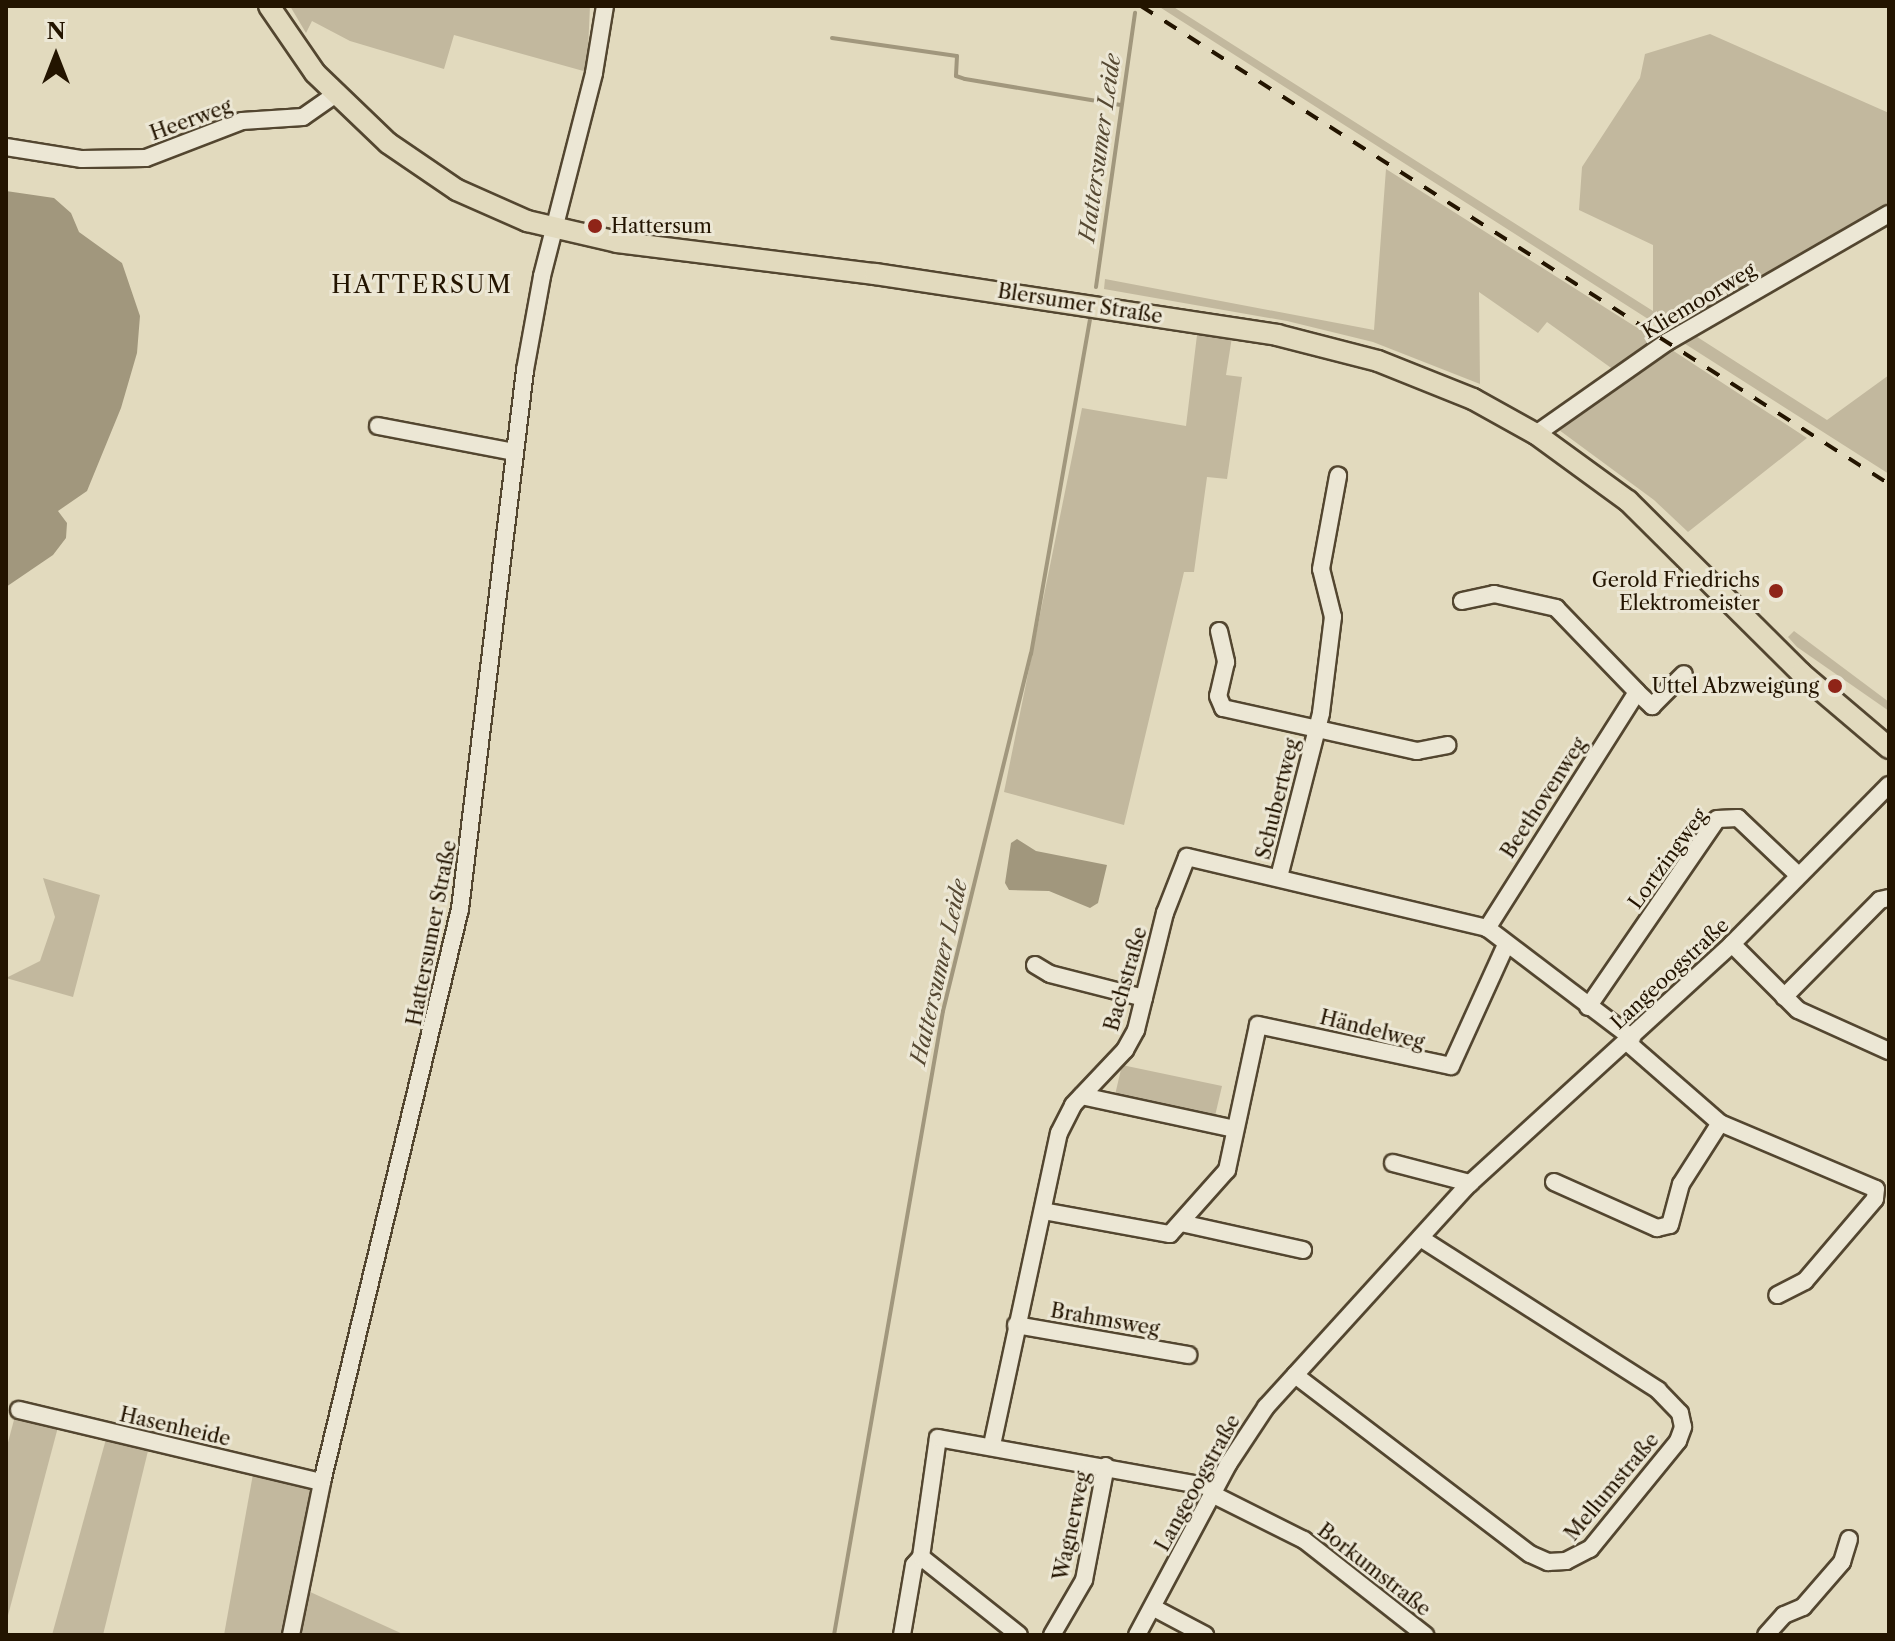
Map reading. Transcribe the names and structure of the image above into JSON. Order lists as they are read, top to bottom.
{
  "streets": {
    "main road": ["Blersumer Straße"],
    "street": [
      "Heerweg",
      "Kliemoorweg",
      "Beethovenweg",
      "Schubertweg",
      "Lortzingweg",
      "Hattersumer Straße",
      "Langeoogstraße",
      "Bachstraße",
      "Händelweg",
      "Brahmsweg",
      "Hasenheide",
      "Mellumstraße",
      "Wagnerweg",
      "Borkumstraße"
    ]
  },
  "crossings": [
    ["Heerweg", "Blersumer Straße"],
    ["Kliemoorweg", "Blersumer Straße"],
    ["Blersumer Straße", "Hattersumer Straße"],
    ["Beethovenweg", "Bachstraße"],
    ["Schubertweg", "Bachstraße"],
    ["Lortzingweg", "Langeoogstraße"],
    ["Lortzingweg", "Bachstraße"],
    ["Hattersumer Straße", "Hasenheide"],
    ["Langeoogstraße", "Bachstraße"],
    ["Langeoogstraße", "Mellumstraße"],
    ["Langeoogstraße", "Borkumstraße"],
    ["Bachstraße", "Händelweg"],
    ["Bachstraße", "Brahmsweg"]
  ],
  "districts": ["HATTERSUM"],
  "water": ["Hattersumer Leide"],
  "places": ["Hattersum", "Gerold Friedrichs Elektromeister", "Uttel Abzweigung"],
  "north": "top"
}
